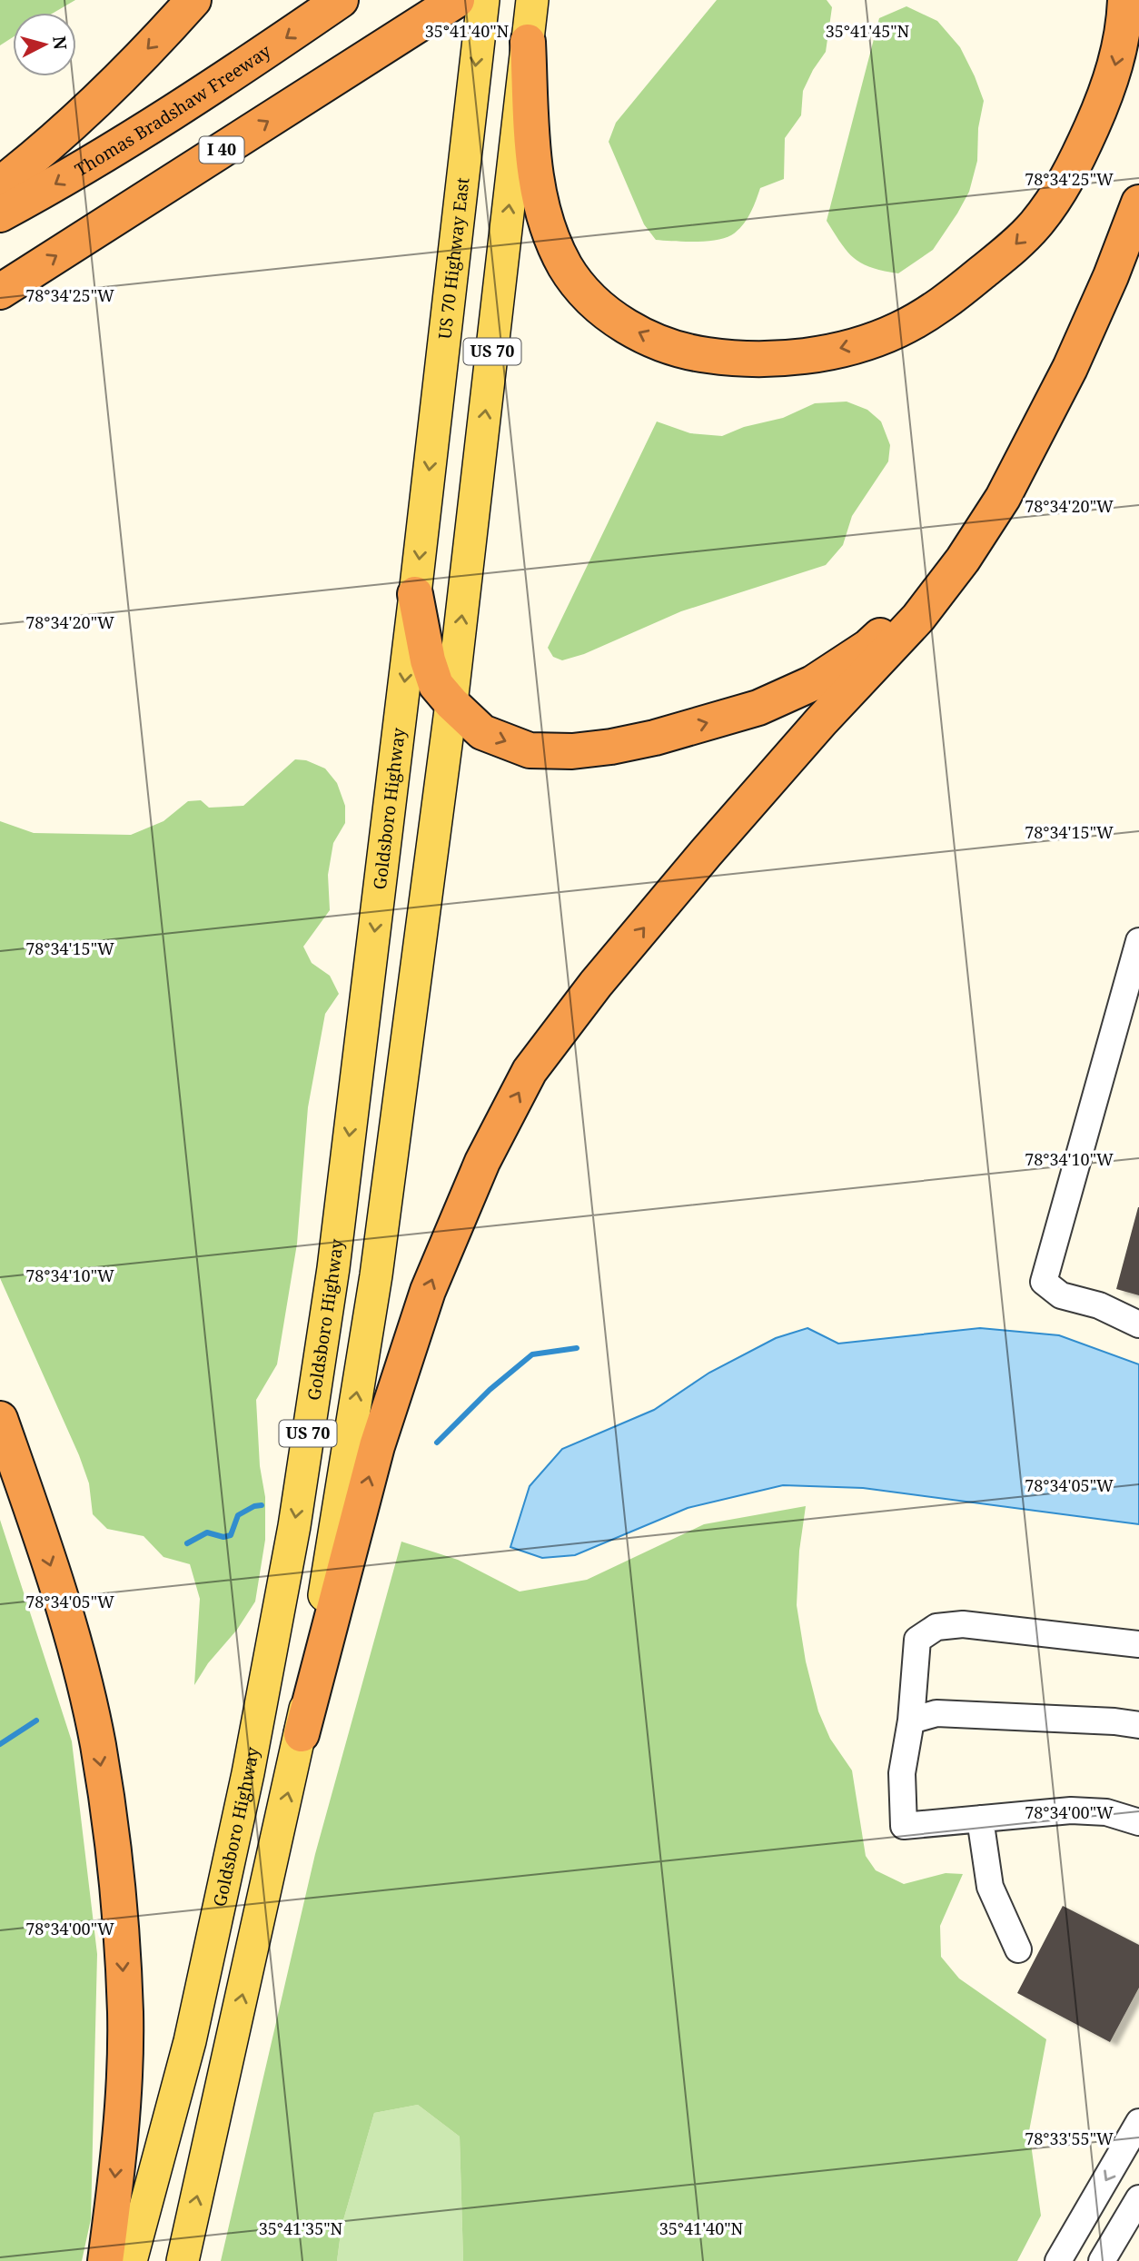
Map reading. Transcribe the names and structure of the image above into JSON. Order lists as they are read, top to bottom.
{
  "streets": {
    "highway": ["Thomas Bradshaw Freeway", "I 40"],
    "main road": ["US 70", "Goldsboro Highway"]
  },
  "north": "right",
  "coordinates": [
    "35°41'40\"N",
    "35°41'45\"N",
    "78°34'25\"W",
    "78°34'20\"W",
    "78°34'15\"W",
    "78°34'10\"W",
    "78°34'05\"W",
    "78°34'00\"W",
    "78°33'55\"W",
    "35°41'35\"N"
  ]
}
